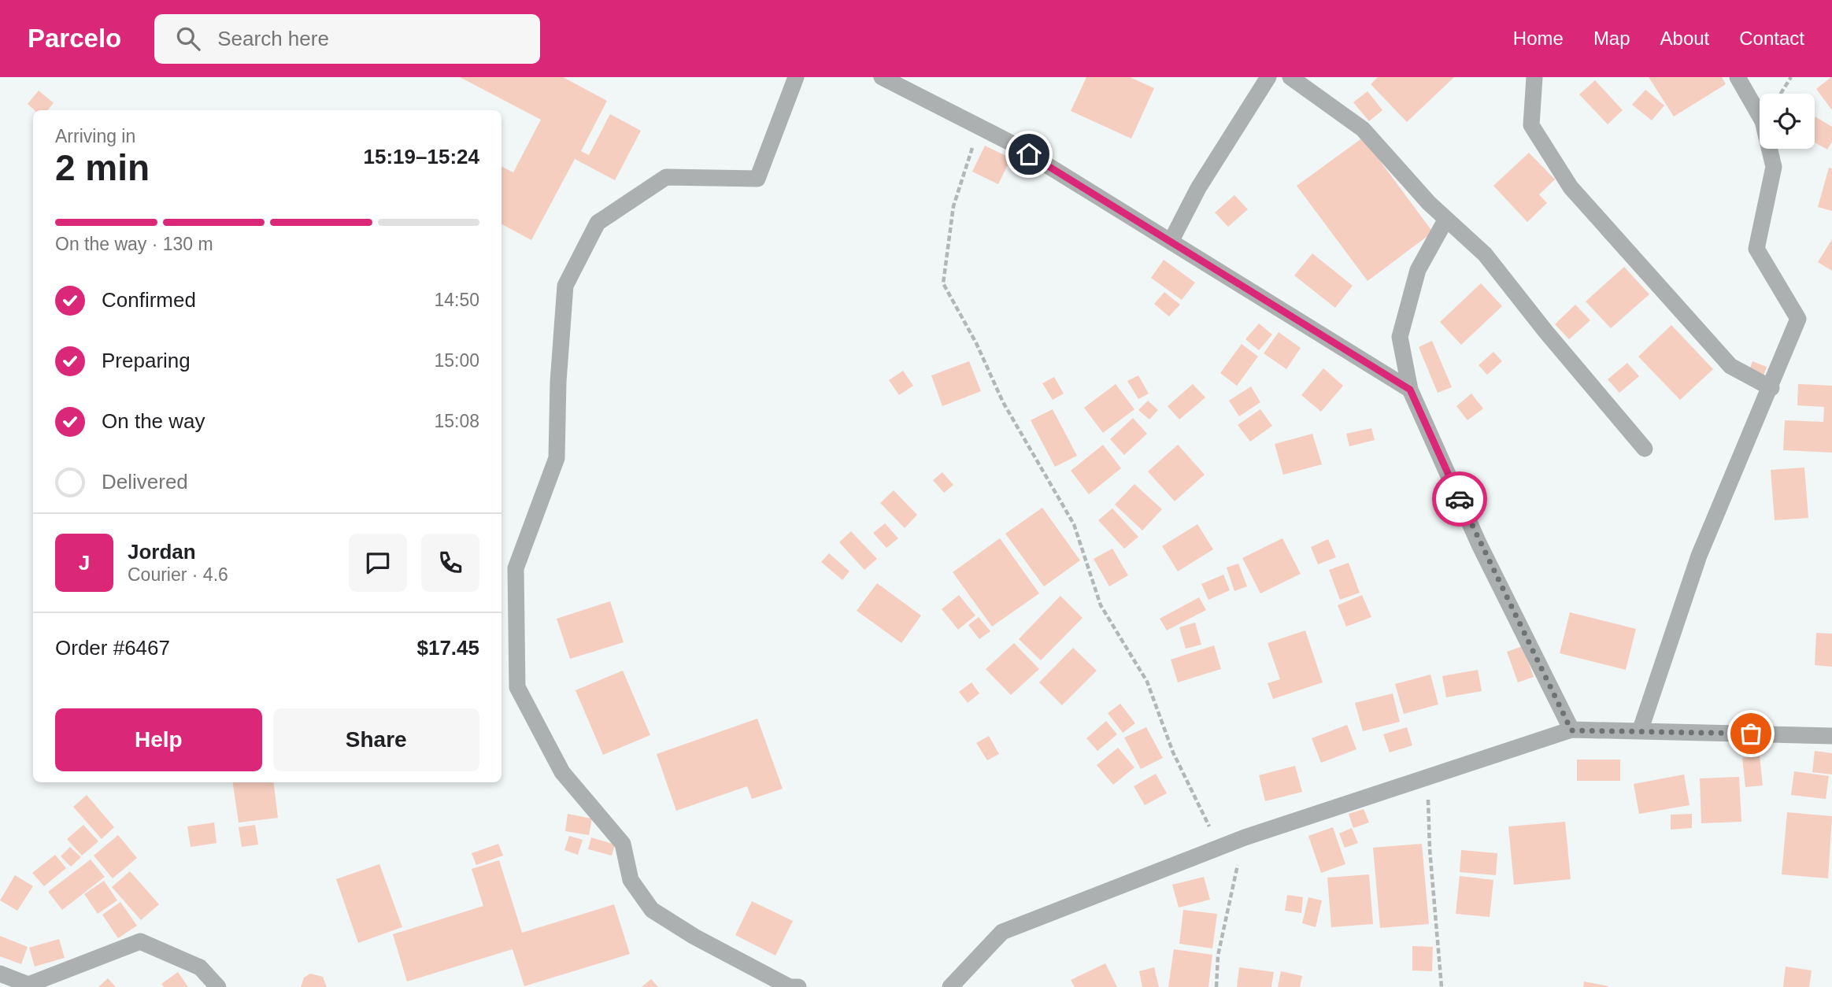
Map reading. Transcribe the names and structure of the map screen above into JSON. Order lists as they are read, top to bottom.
{
  "page": {
    "header": "Parcelo",
    "search": "Search here",
    "nav": [
      "Home",
      "Map",
      "About",
      "Contact"
    ],
    "heading": ["2 min", "Arriving in", "15:19–15:24"],
    "panel": [
      "Jordan",
      "Courier · 4.6",
      "Order #6467",
      "$17.45"
    ],
    "bar": "On the way · 130 m",
    "list": [
      ["Confirmed", "14:50"],
      ["Preparing", "15:00"],
      ["On the way", "15:08"],
      "Delivered"
    ],
    "round": "J",
    "buttons": ["Help", "Share"]
  }
}
